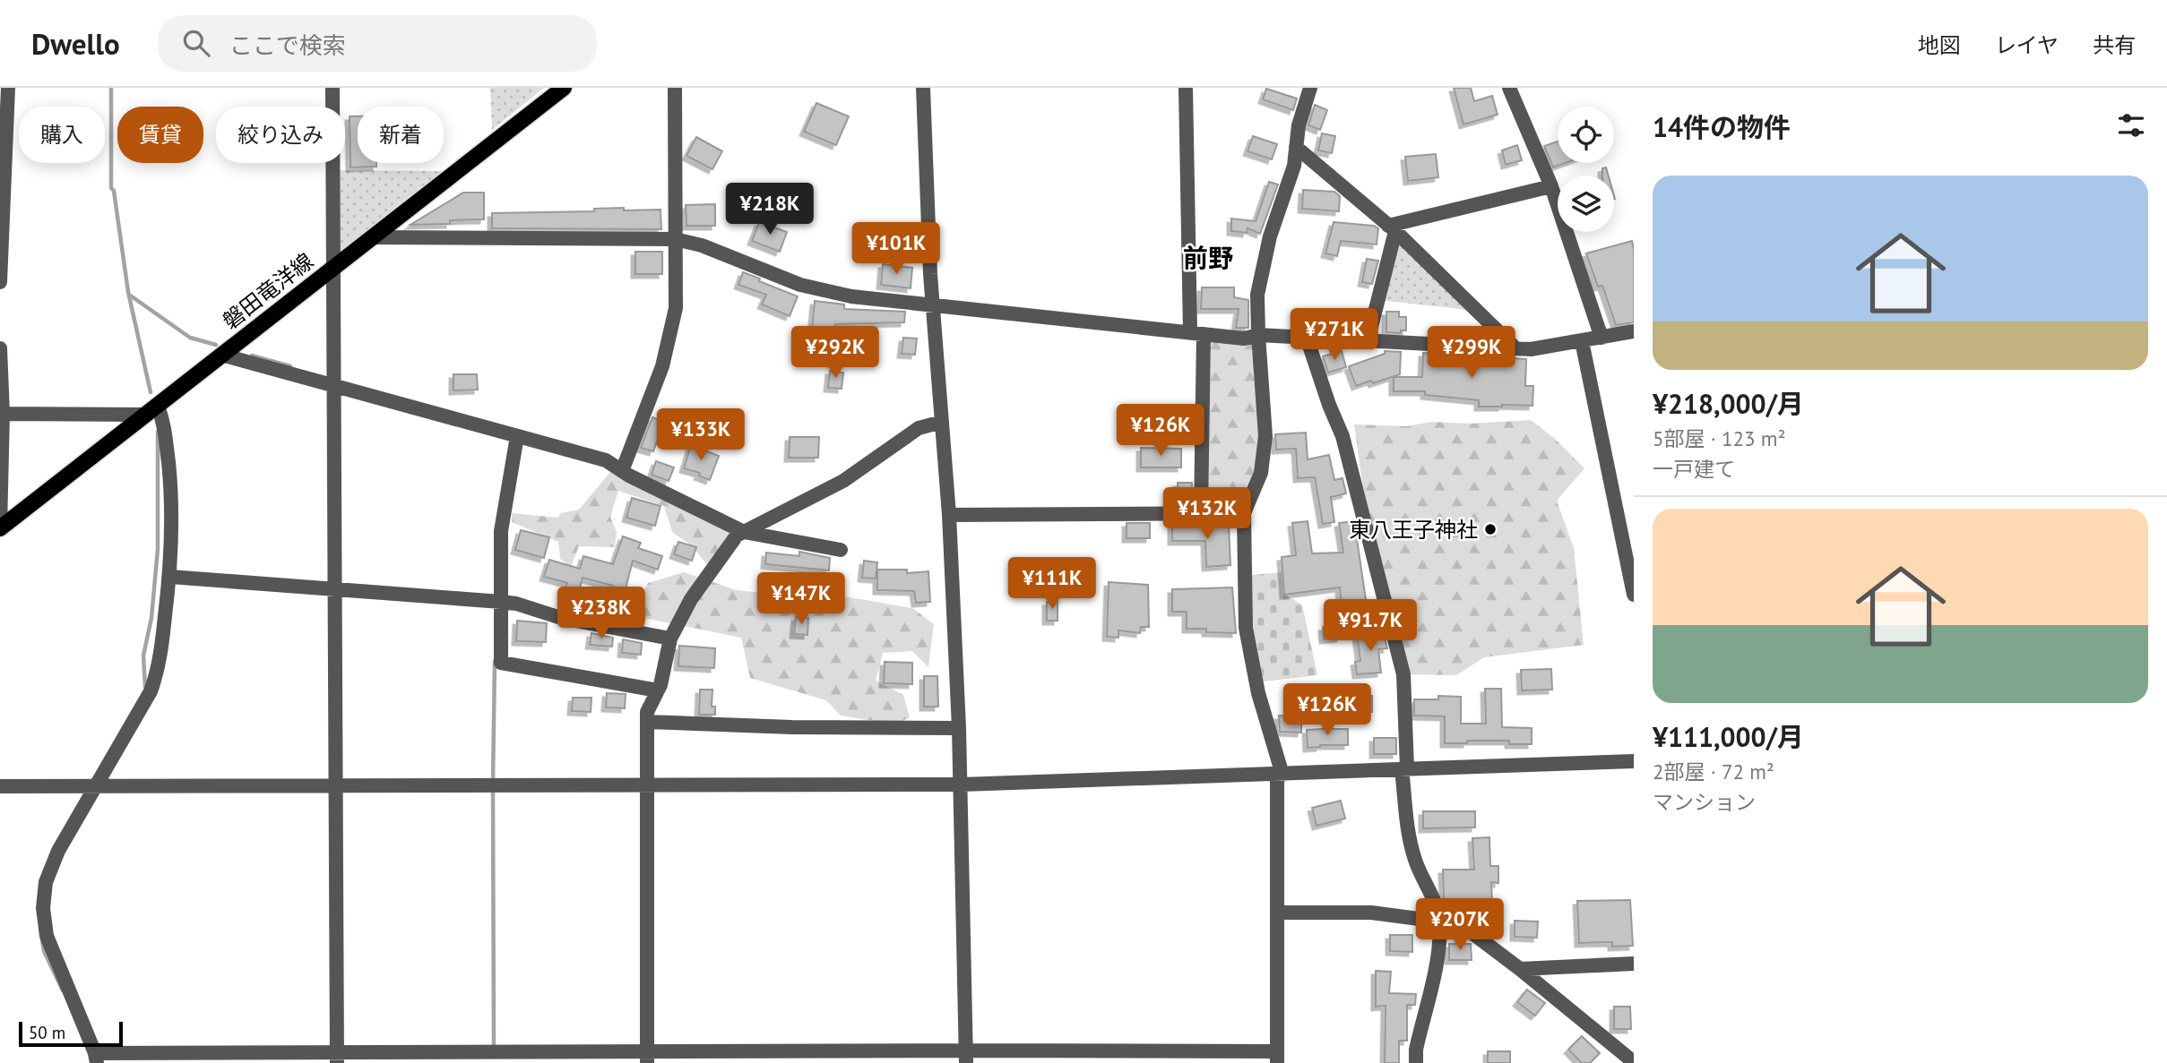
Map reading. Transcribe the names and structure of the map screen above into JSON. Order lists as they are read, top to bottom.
{
  "streets": {
    "main road": ["磐田竜洋線"]
  },
  "districts": ["前野"],
  "places": ["東八王子神社"],
  "scale_bar": "50 m",
  "page": {
    "header": "Dwello",
    "search": "ここで検索",
    "nav": ["地図", "レイヤ", "共有"],
    "heading": "14件の物件",
    "chip": [
      "購入",
      "賃貸",
      "絞り込み",
      "新着"
    ],
    "list": [
      {
        "name": "¥218,000/月",
        "note": "5部屋 · 123 m² · 一戸建て"
      },
      {
        "name": "¥111,000/月",
        "note": "2部屋 · 72 m² · マンション"
      }
    ],
    "price": [
      "¥218K",
      "¥101K",
      "¥271K",
      "¥292K",
      "¥299K",
      "¥126K",
      "¥133K",
      "¥132K",
      "¥111K",
      "¥147K",
      "¥238K",
      "¥91.7K",
      "¥126K",
      "¥207K"
    ],
    "scale": "50 m"
  }
}
